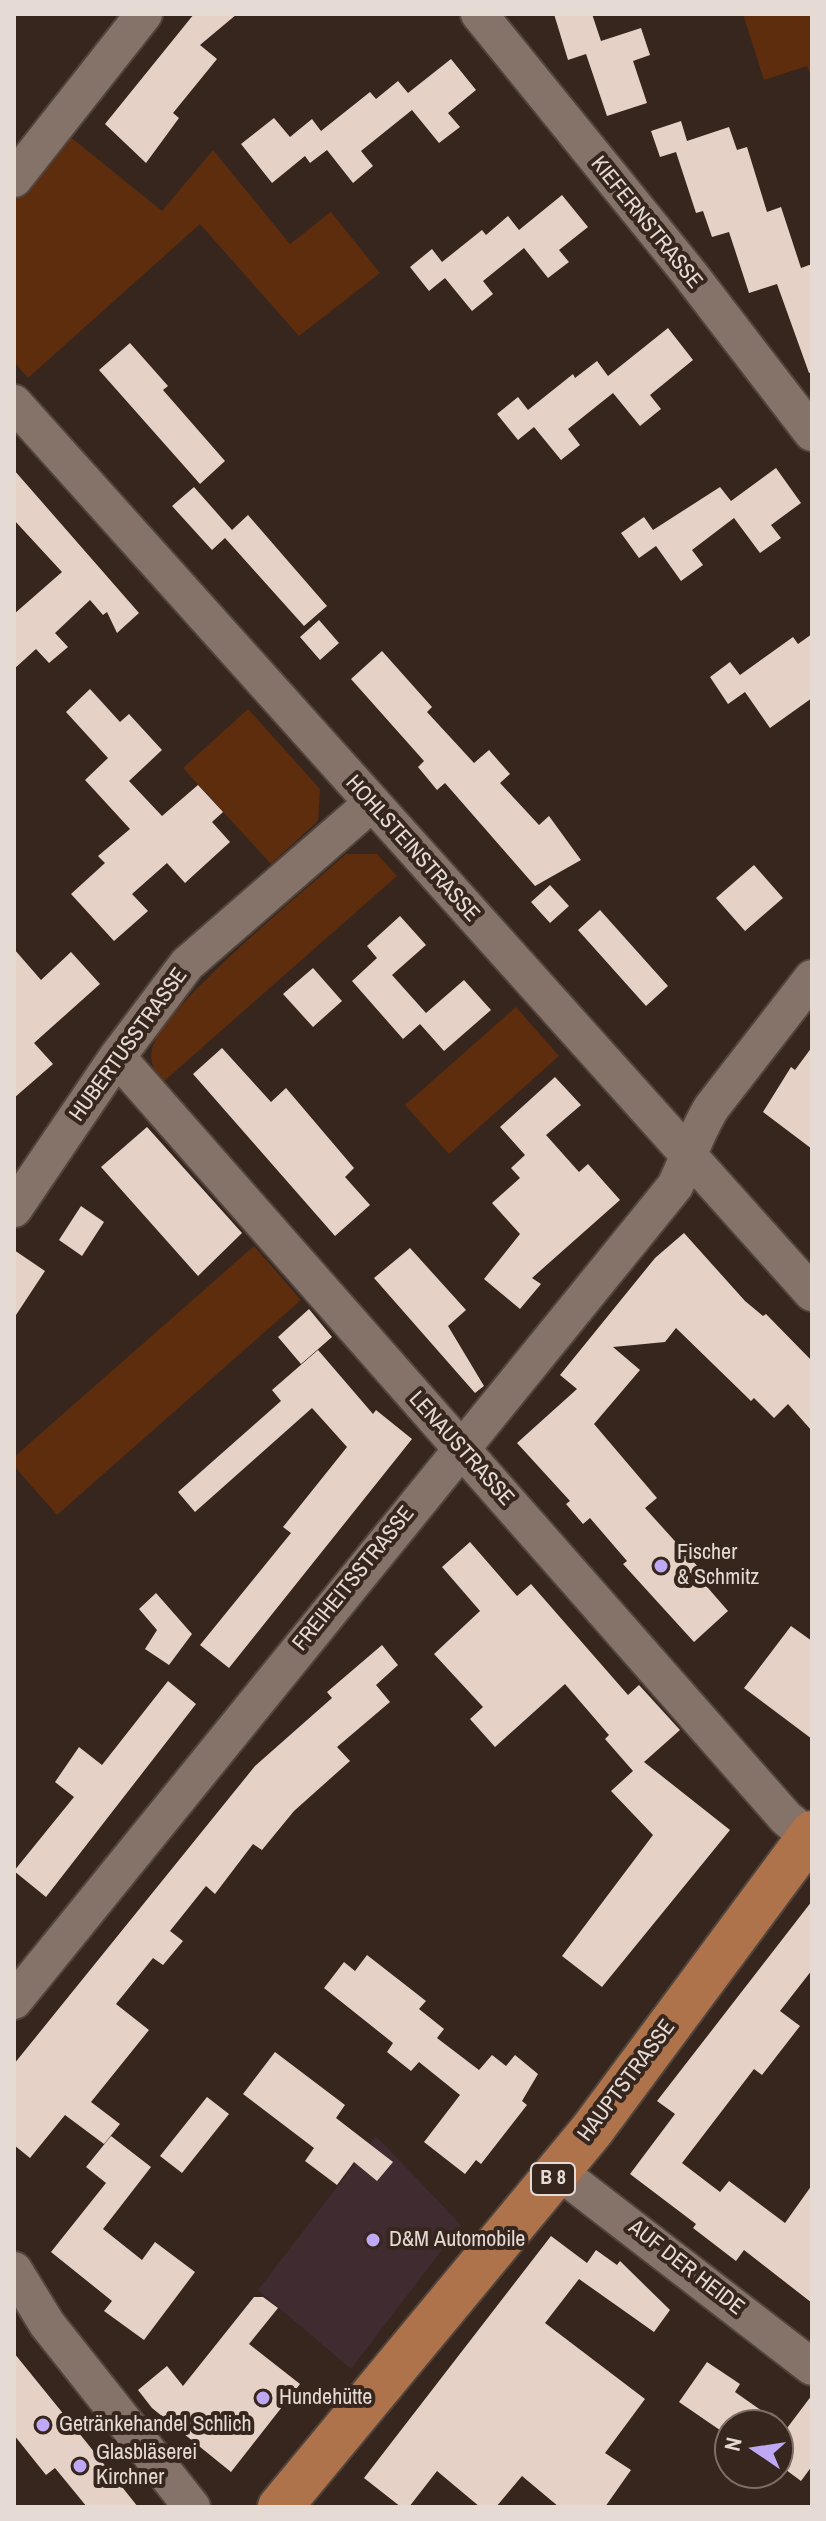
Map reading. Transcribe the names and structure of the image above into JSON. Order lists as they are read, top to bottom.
{
  "streets": {
    "main road": ["HAUPTSTRASSE", "B 8"],
    "street": [
      "KIEFERNSTRASSE",
      "HOHLSTEINSTRASSE",
      "HUBERTUSSTRASSE",
      "LENAUSTRASSE",
      "FREIHEITSSTRASSE",
      "AUF DER HEIDE"
    ]
  },
  "crossings": [
    ["HOHLSTEINSTRASSE", "HUBERTUSSTRASSE"],
    ["HOHLSTEINSTRASSE", "FREIHEITSSTRASSE"],
    ["HUBERTUSSTRASSE", "LENAUSTRASSE"],
    ["LENAUSTRASSE", "FREIHEITSSTRASSE"],
    ["LENAUSTRASSE", "HAUPTSTRASSE"],
    ["HAUPTSTRASSE", "AUF DER HEIDE"]
  ],
  "places": [
    "Fischer & Schmitz",
    "D&M Automobile",
    "Hundehütte",
    "Getränkehandel Schlich",
    "Glasbläserei Kirchner"
  ],
  "north": "left"
}
